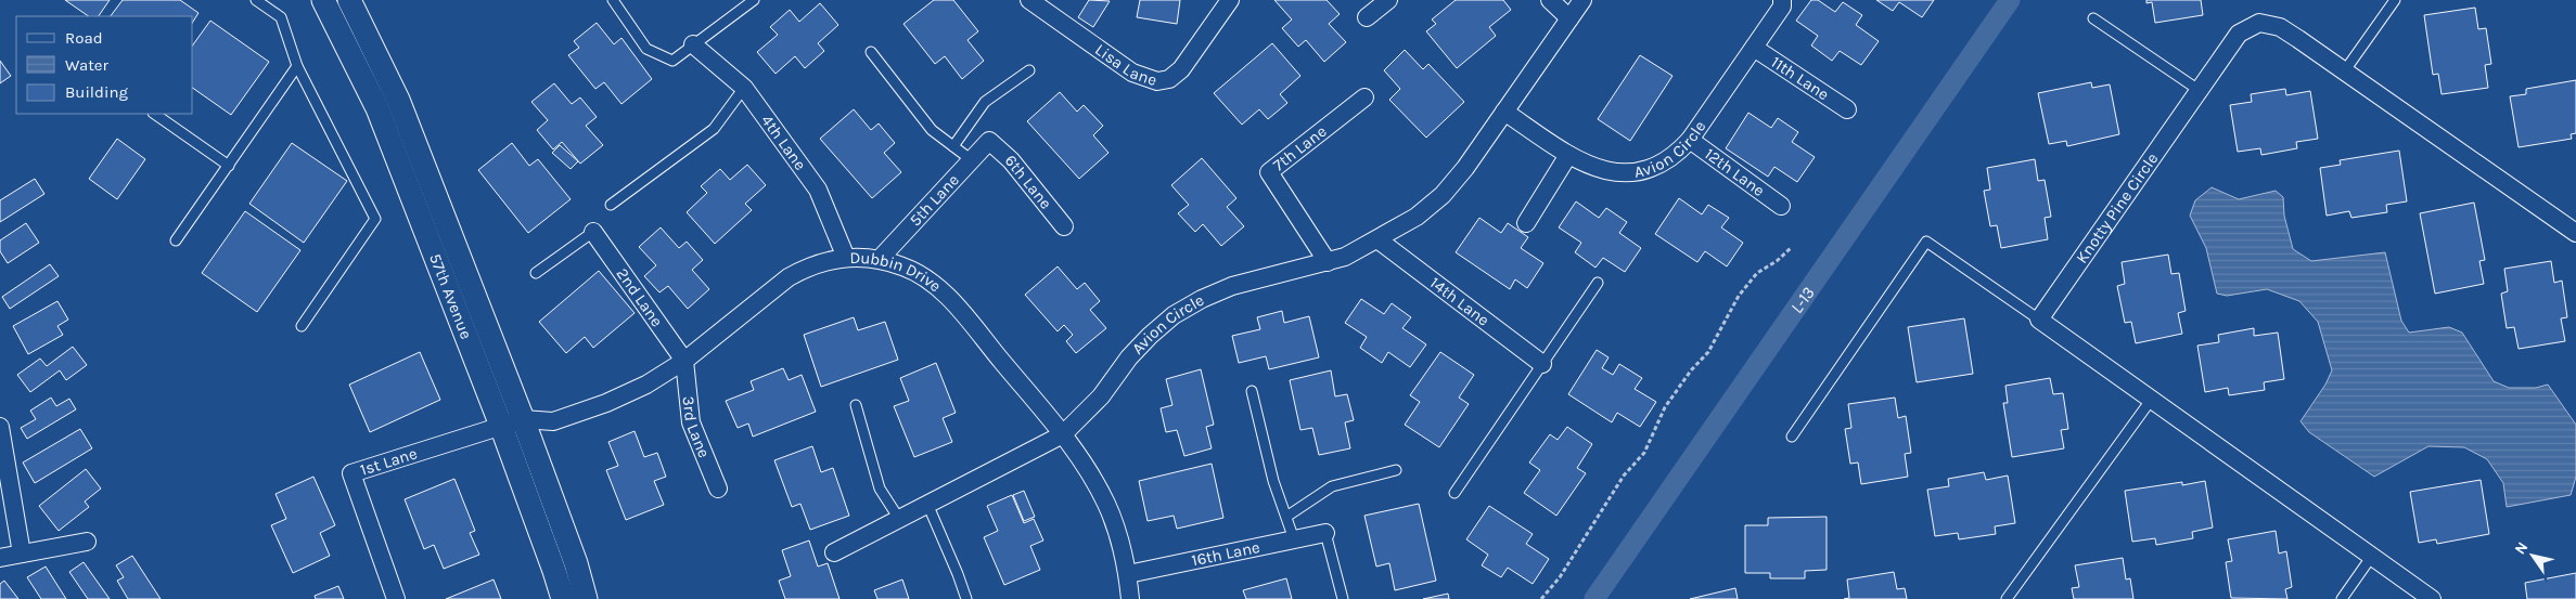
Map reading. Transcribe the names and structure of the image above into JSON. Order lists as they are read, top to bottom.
{
  "streets": {
    "street": [
      "Lisa Lane",
      "11th Lane",
      "4th Lane",
      "Avion Circle",
      "7th Lane",
      "12th Lane",
      "6th Lane",
      "5th Lane",
      "Knotty Pine Circle",
      "Dubbin Drive",
      "57th Avenue",
      "2nd Lane",
      "14th Lane",
      "3rd Lane",
      "1st Lane",
      "16th Lane"
    ]
  },
  "crossings": [
    ["11th Lane", "Avion Circle"],
    ["4th Lane", "Dubbin Drive"],
    ["Avion Circle", "7th Lane"],
    ["Avion Circle", "12th Lane"],
    ["Avion Circle", "Dubbin Drive"],
    ["Avion Circle", "14th Lane"],
    ["6th Lane", "5th Lane"],
    ["5th Lane", "Dubbin Drive"],
    ["Dubbin Drive", "57th Avenue"],
    ["Dubbin Drive", "2nd Lane"],
    ["Dubbin Drive", "3rd Lane"],
    ["Dubbin Drive", "1st Lane"],
    ["Dubbin Drive", "16th Lane"],
    ["57th Avenue", "1st Lane"],
    ["2nd Lane", "3rd Lane"]
  ],
  "water": ["L-13"],
  "legend": ["Road", "Water", "Building"],
  "north": "top left"
}
